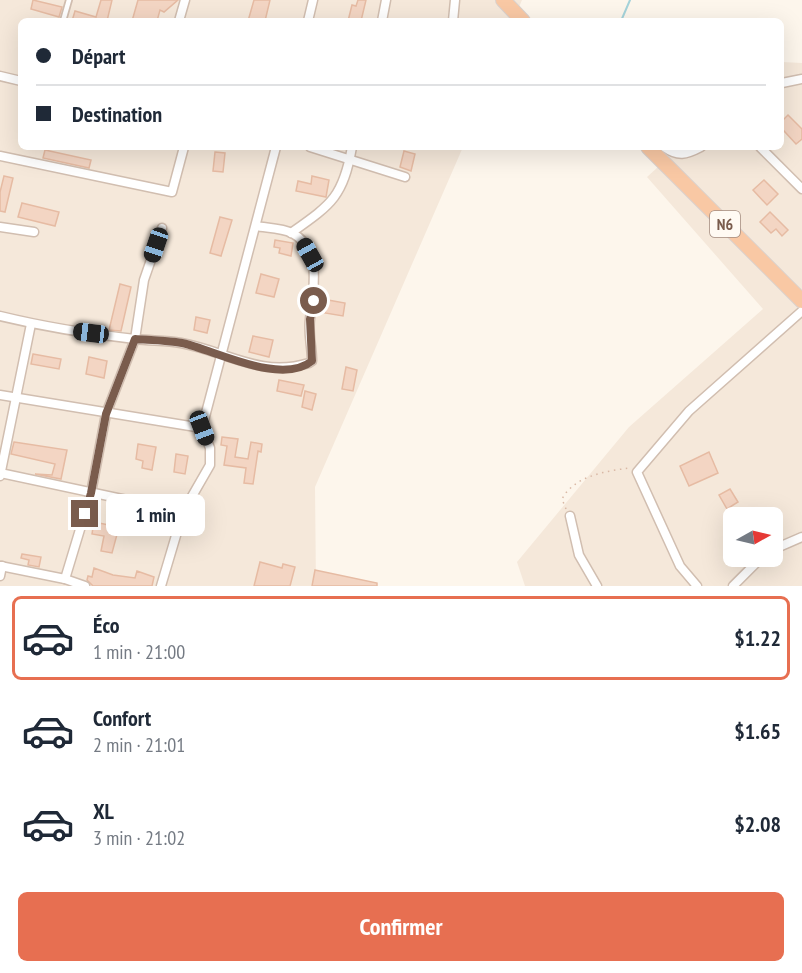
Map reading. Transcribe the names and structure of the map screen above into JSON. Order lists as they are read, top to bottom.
{
  "streets": {
    "highway": ["N6"]
  },
  "north": "right",
  "page": {
    "banner": ["Départ", "Destination"],
    "bubble": "1 min",
    "list": [
      {
        "name": "Éco",
        "note": "1 min · 21:00",
        "value": "$1.22"
      },
      {
        "name": "Confort",
        "note": "2 min · 21:01",
        "value": "$1.65"
      },
      {
        "name": "XL",
        "note": "3 min · 21:02",
        "value": "$2.08"
      }
    ],
    "buttons": "Confirmer"
  }
}
